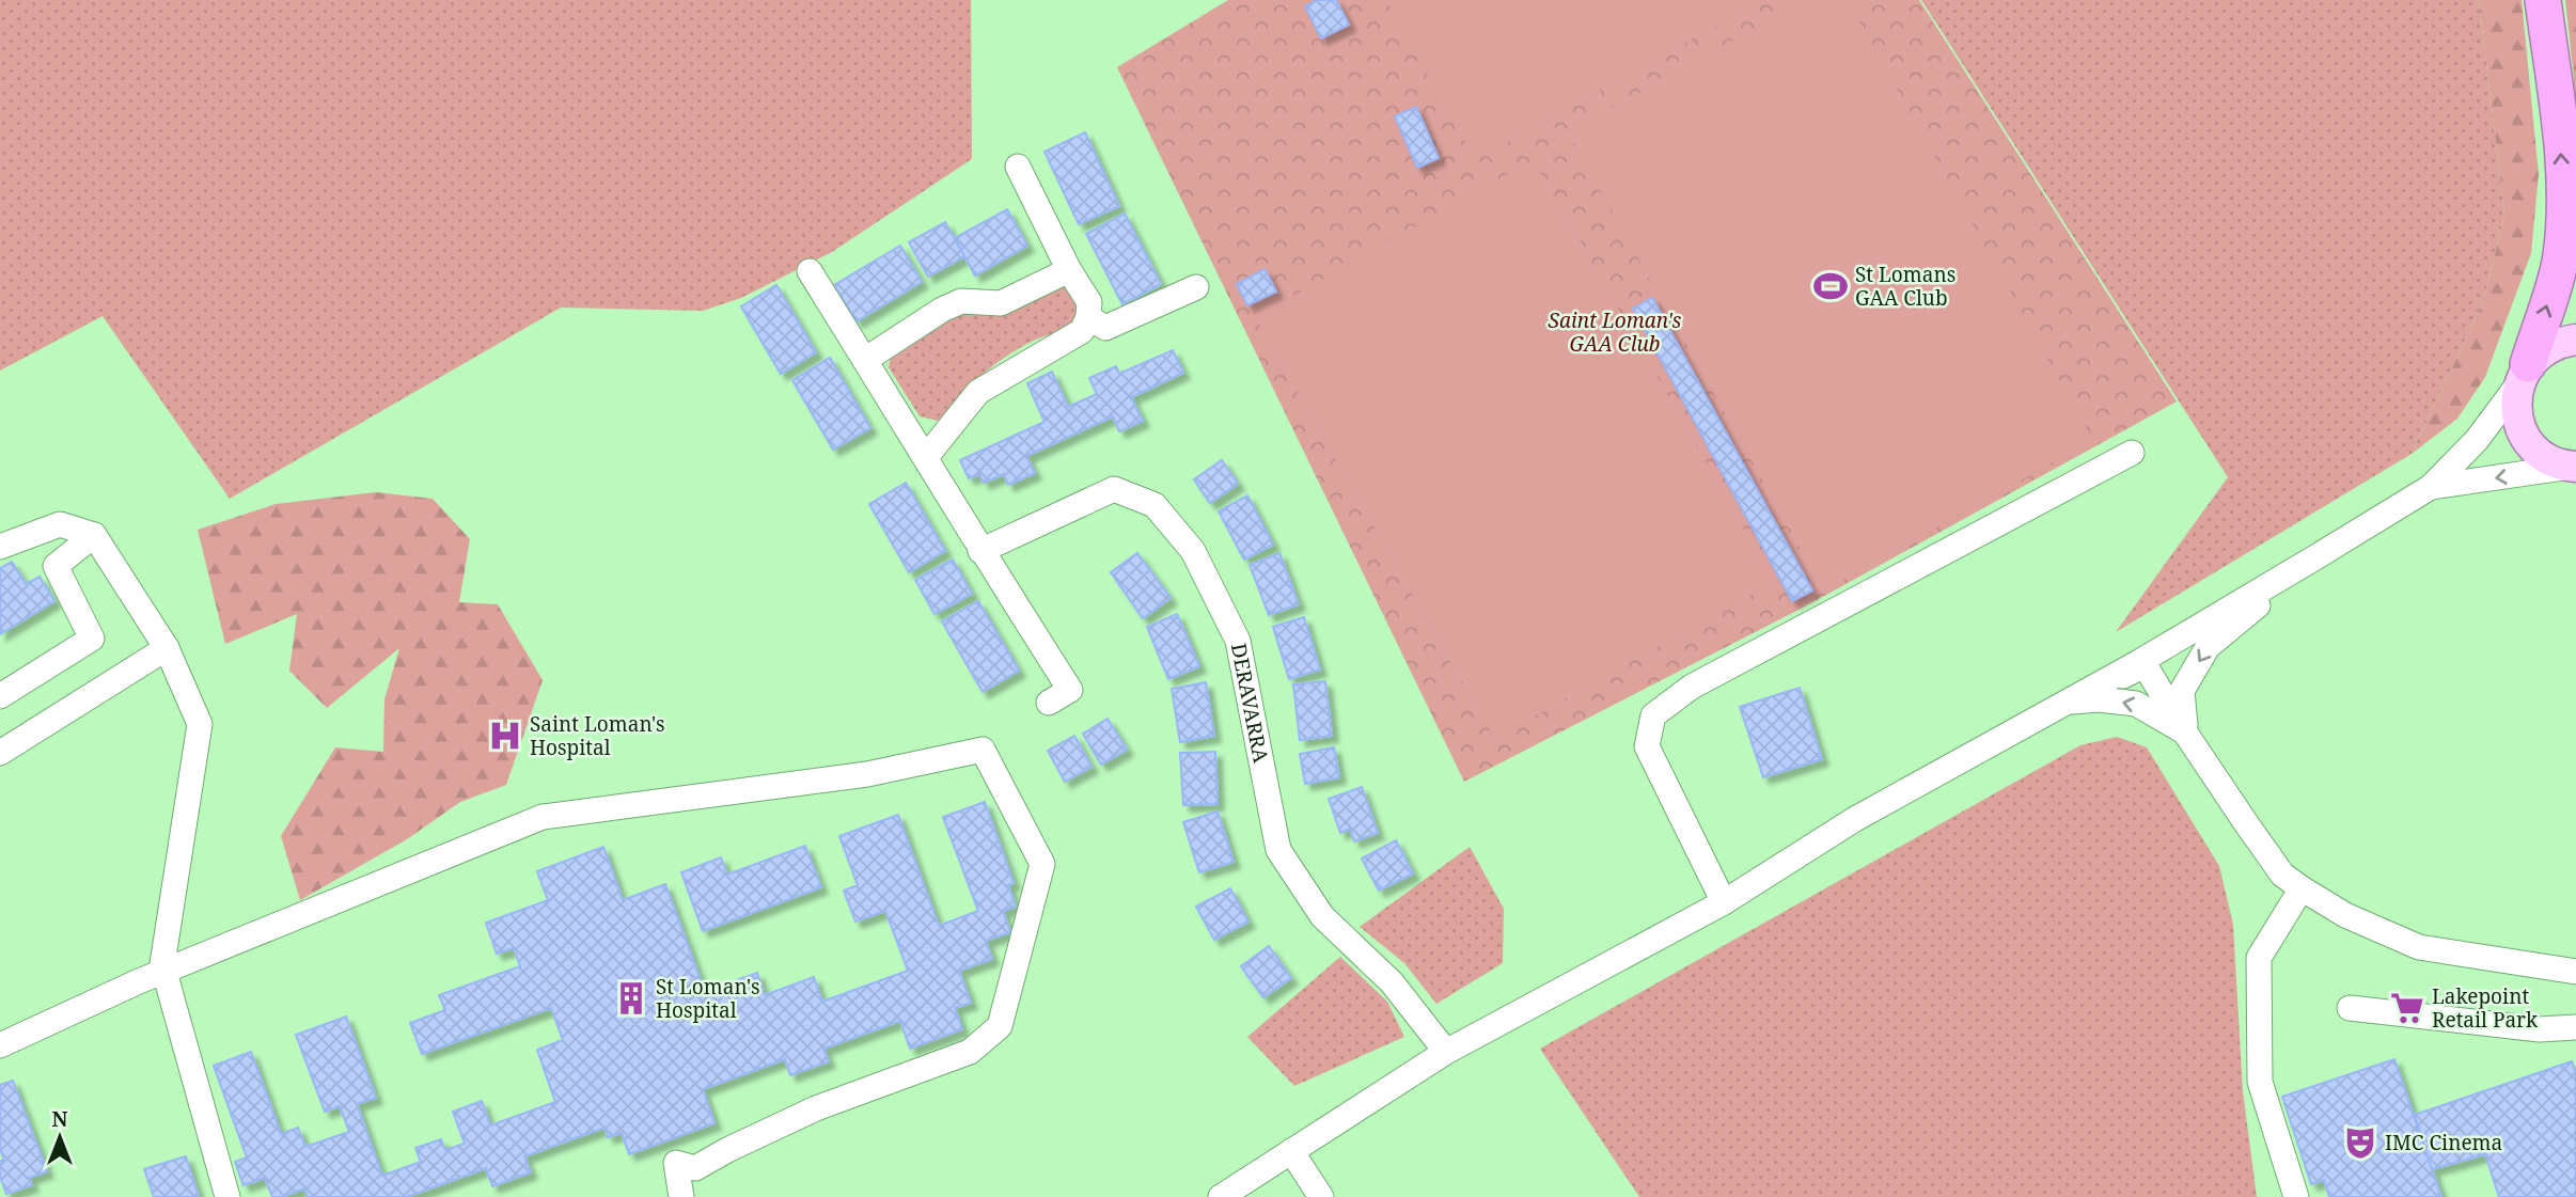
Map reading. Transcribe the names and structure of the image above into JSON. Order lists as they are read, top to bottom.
{
  "streets": {
    "street": ["DERAVARRA"]
  },
  "parks": ["Saint Loman's GAA Club"],
  "places": {
    "sports": ["St Lomans GAA Club"],
    "hospital": ["Saint Loman's Hospital"],
    "building": ["St Loman's Hospital"],
    "supermarket": ["Lakepoint Retail Park"],
    "theatre": ["IMC Cinema"]
  },
  "north": "top"
}
